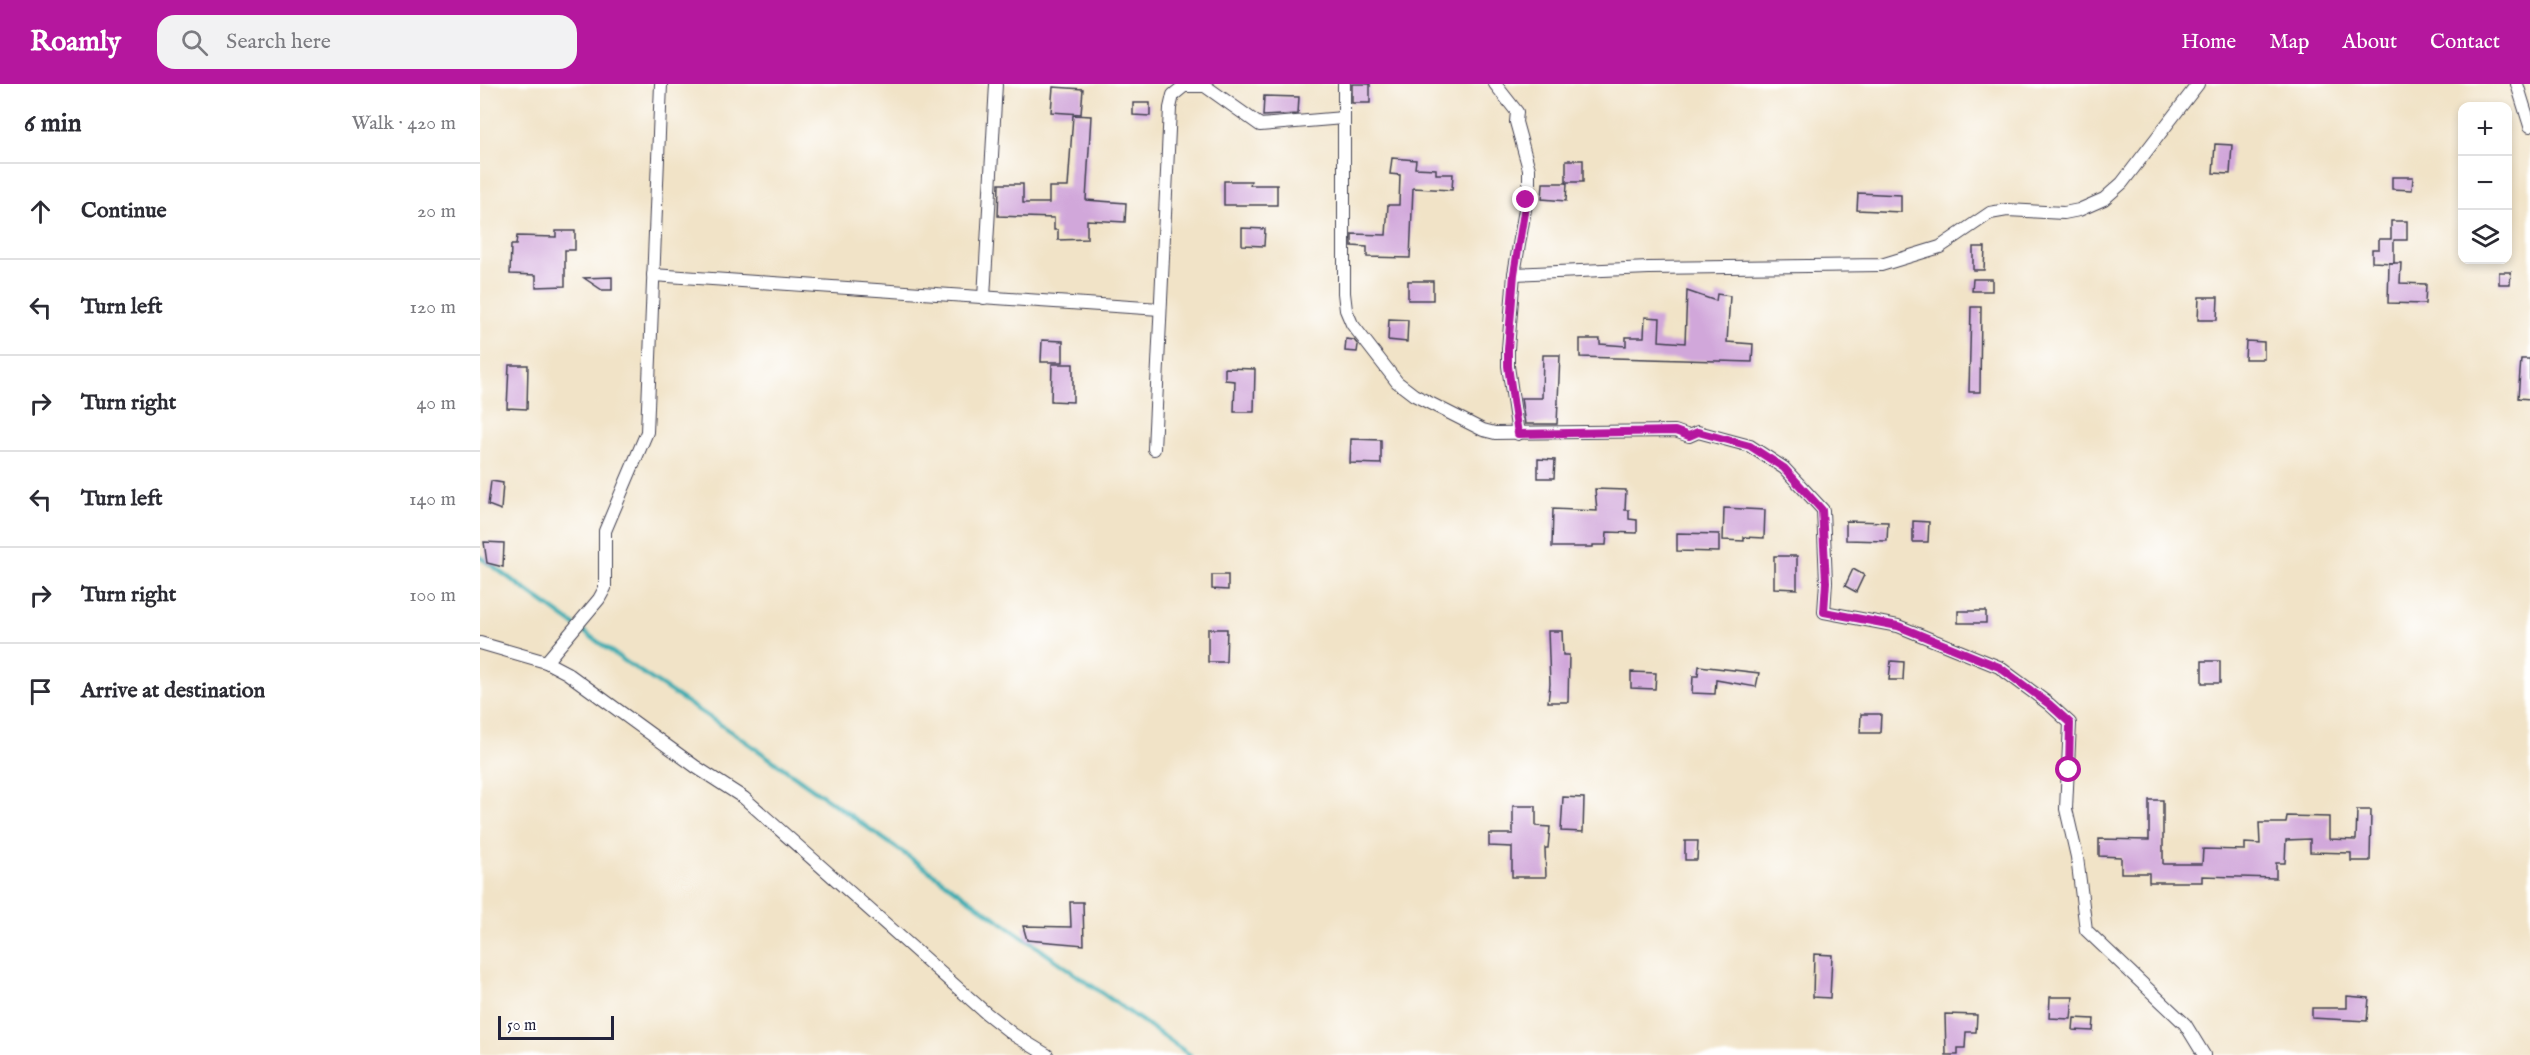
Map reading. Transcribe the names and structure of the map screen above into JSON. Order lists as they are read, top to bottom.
{
  "scale_bar": "50 m",
  "page": {
    "header": "Roamly",
    "search": "Search here",
    "nav": [
      "Home",
      "Map",
      "About",
      "Contact"
    ],
    "heading": ["6 min", "Walk · 420 m"],
    "map_buttons": ["+", "−"],
    "list": [
      ["Continue", "20 m"],
      ["Turn left", "120 m"],
      ["Turn right", "40 m"],
      ["Turn left", "140 m"],
      ["Turn right", "100 m"],
      "Arrive at destination"
    ],
    "scale": "50 m"
  }
}
